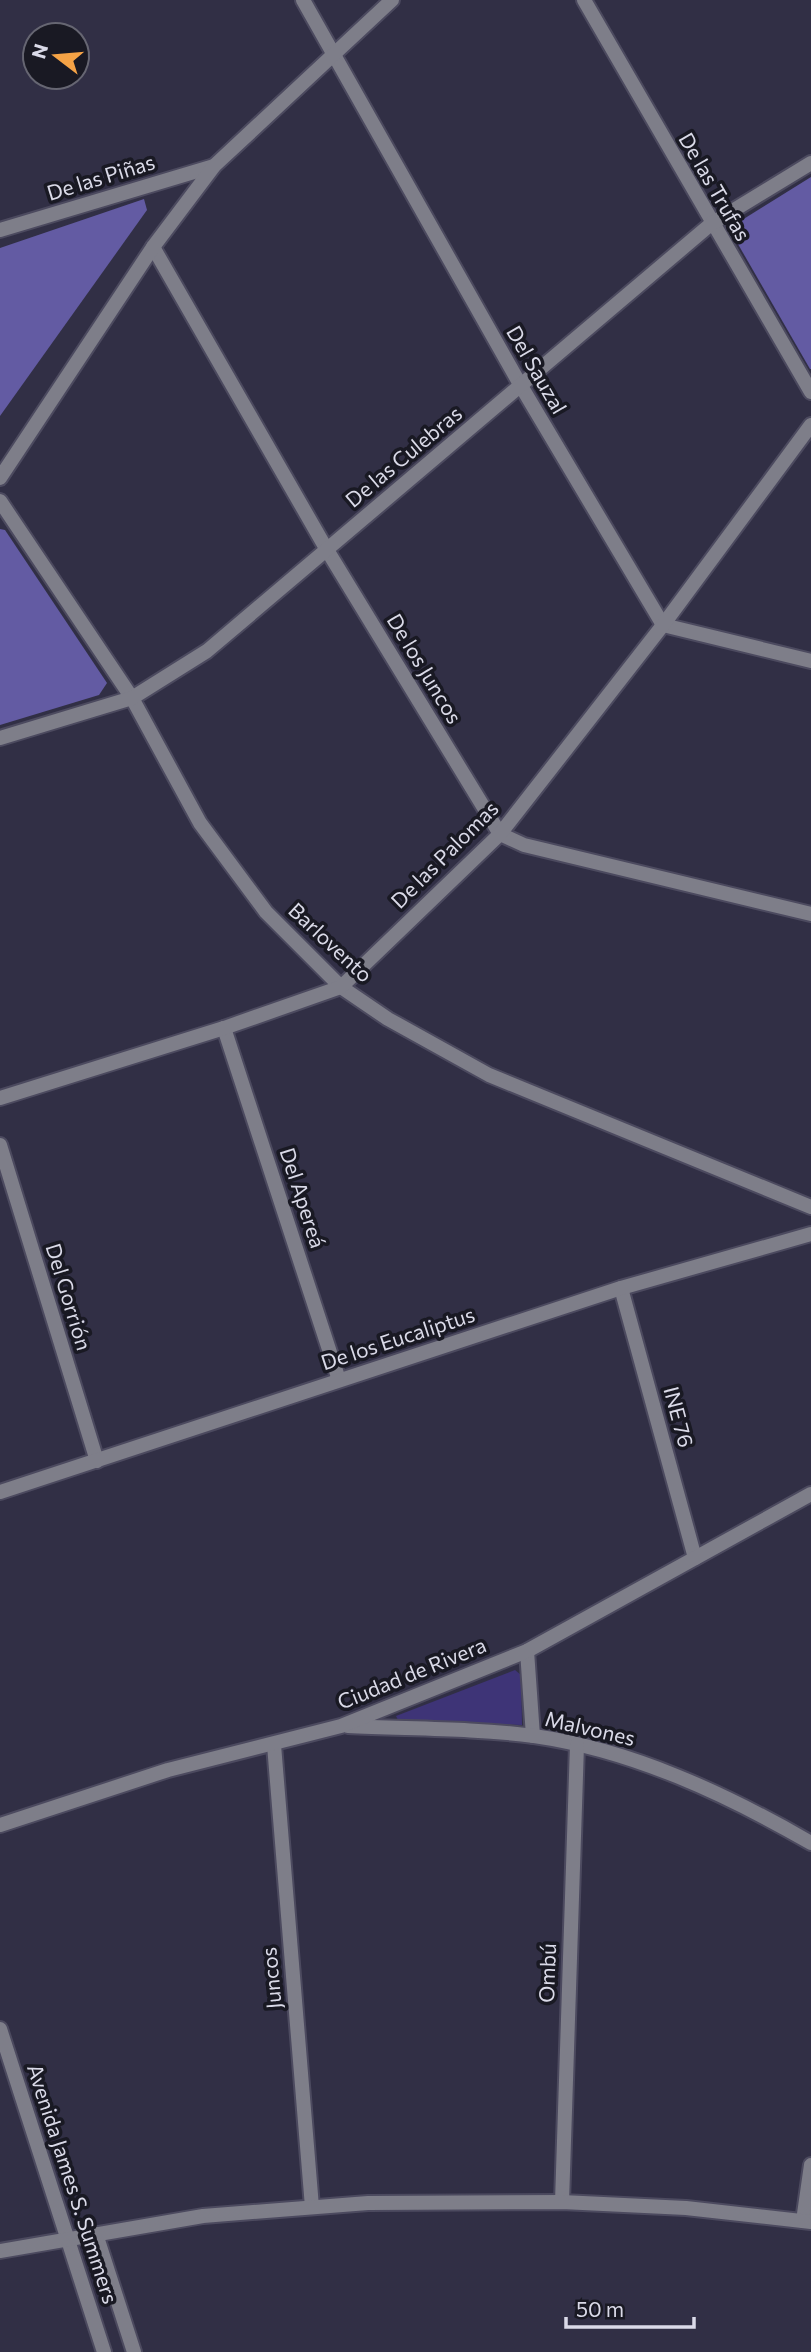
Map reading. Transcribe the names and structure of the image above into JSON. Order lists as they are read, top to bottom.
{
  "streets": {
    "street": [
      "De las Piñas",
      "De las Trufas",
      "Del Sauzal",
      "De las Culebras",
      "De los Juncos",
      "De las Palomas",
      "Barlovento",
      "Del Apereá",
      "Del Gorrión",
      "De los Eucaliptus",
      "INE 76",
      "Ciudad de Rivera",
      "Malvones",
      "Ombú",
      "Juncos",
      "Avenida James S. Summers"
    ]
  },
  "crossings": [
    ["De las Trufas", "De las Culebras"],
    ["Del Sauzal", "De las Culebras"],
    ["Del Sauzal", "De las Palomas"],
    ["De las Culebras", "De los Juncos"],
    ["De las Culebras", "Barlovento"],
    ["De los Juncos", "De las Palomas"],
    ["De las Palomas", "Barlovento"],
    ["De las Palomas", "Del Apereá"],
    ["Del Apereá", "De los Eucaliptus"],
    ["Del Gorrión", "De los Eucaliptus"],
    ["De los Eucaliptus", "INE 76"],
    ["INE 76", "Ciudad de Rivera"],
    ["Ciudad de Rivera", "Malvones"],
    ["Ciudad de Rivera", "Juncos"],
    ["Malvones", "Ombú"]
  ],
  "scale_bar": "50 m",
  "north": "left"
}
